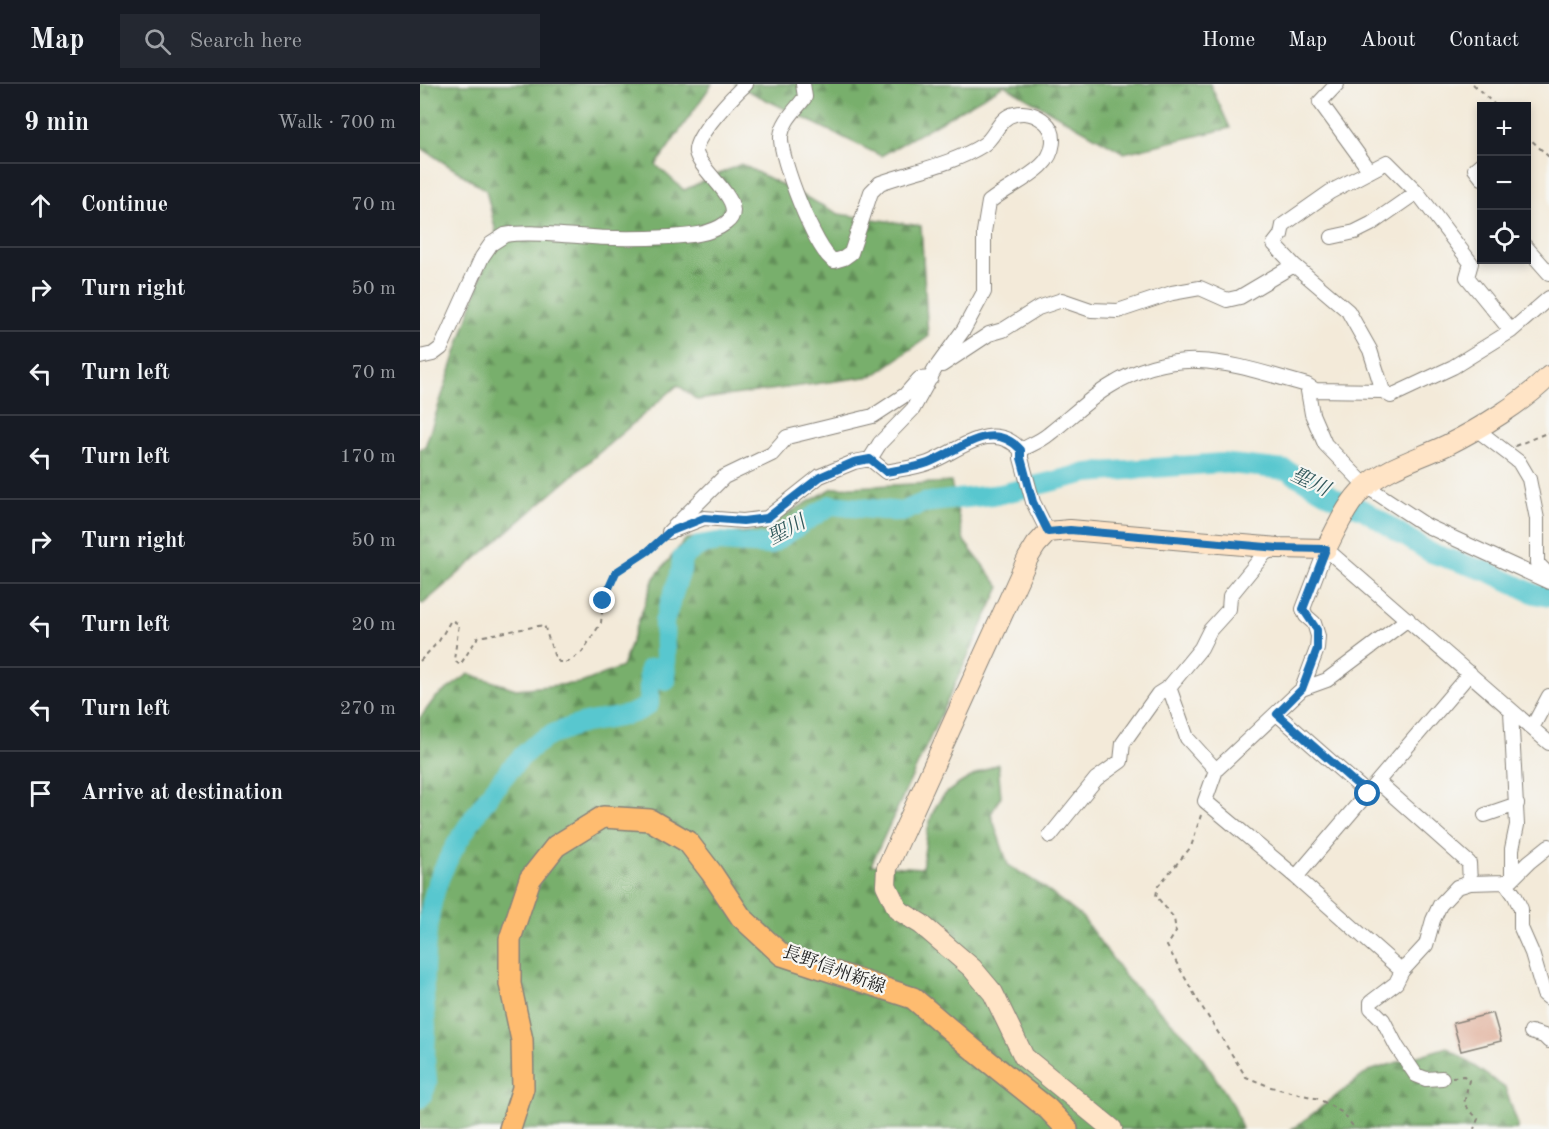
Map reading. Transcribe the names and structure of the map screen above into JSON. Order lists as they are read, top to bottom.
{
  "streets": {
    "main road": ["長野信州新線"]
  },
  "water": ["聖川"],
  "page": {
    "header": "Map",
    "search": "Search here",
    "nav": [
      "Home",
      "Map",
      "About",
      "Contact"
    ],
    "heading": ["9 min", "Walk · 700 m"],
    "map_buttons": ["+", "−"],
    "list": [
      ["Continue", "70 m"],
      ["Turn right", "50 m"],
      ["Turn left", "70 m"],
      ["Turn left", "170 m"],
      ["Turn right", "50 m"],
      ["Turn left", "20 m"],
      ["Turn left", "270 m"],
      "Arrive at destination"
    ]
  }
}
